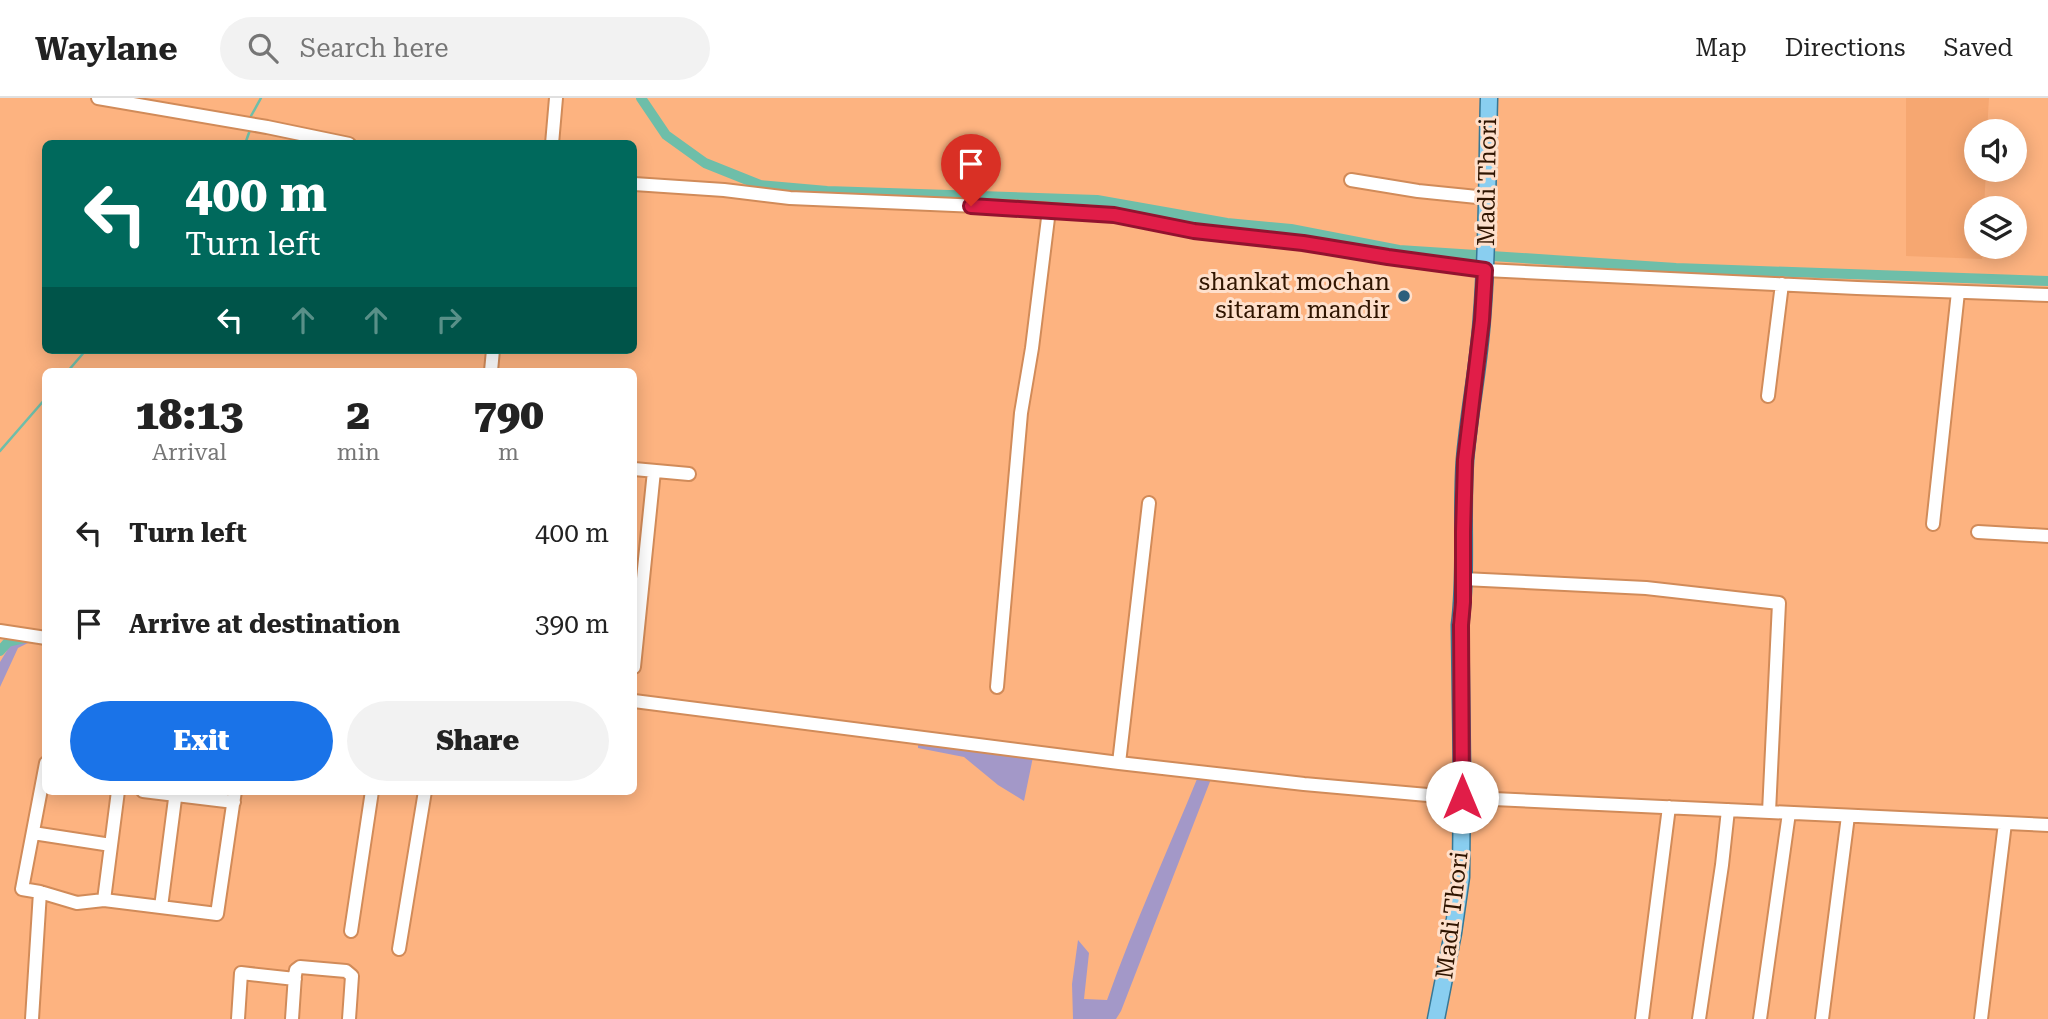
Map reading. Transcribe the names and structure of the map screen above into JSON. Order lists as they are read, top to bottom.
{
  "streets": {
    "main road": ["Madi Thori"]
  },
  "places": ["shankat mochan sitaram mandir"],
  "page": {
    "header": "Waylane",
    "search": "Search here",
    "nav": ["Map", "Directions", "Saved"],
    "turn": ["400 m", "Turn left"],
    "eta": [
      "18:13",
      "Arrival",
      "2",
      "min",
      "790",
      "m"
    ],
    "list": [
      {
        "name": "Turn left",
        "value": "400 m"
      },
      {
        "name": "Arrive at destination",
        "value": "390 m"
      }
    ],
    "buttons": ["Exit", "Share"]
  }
}
